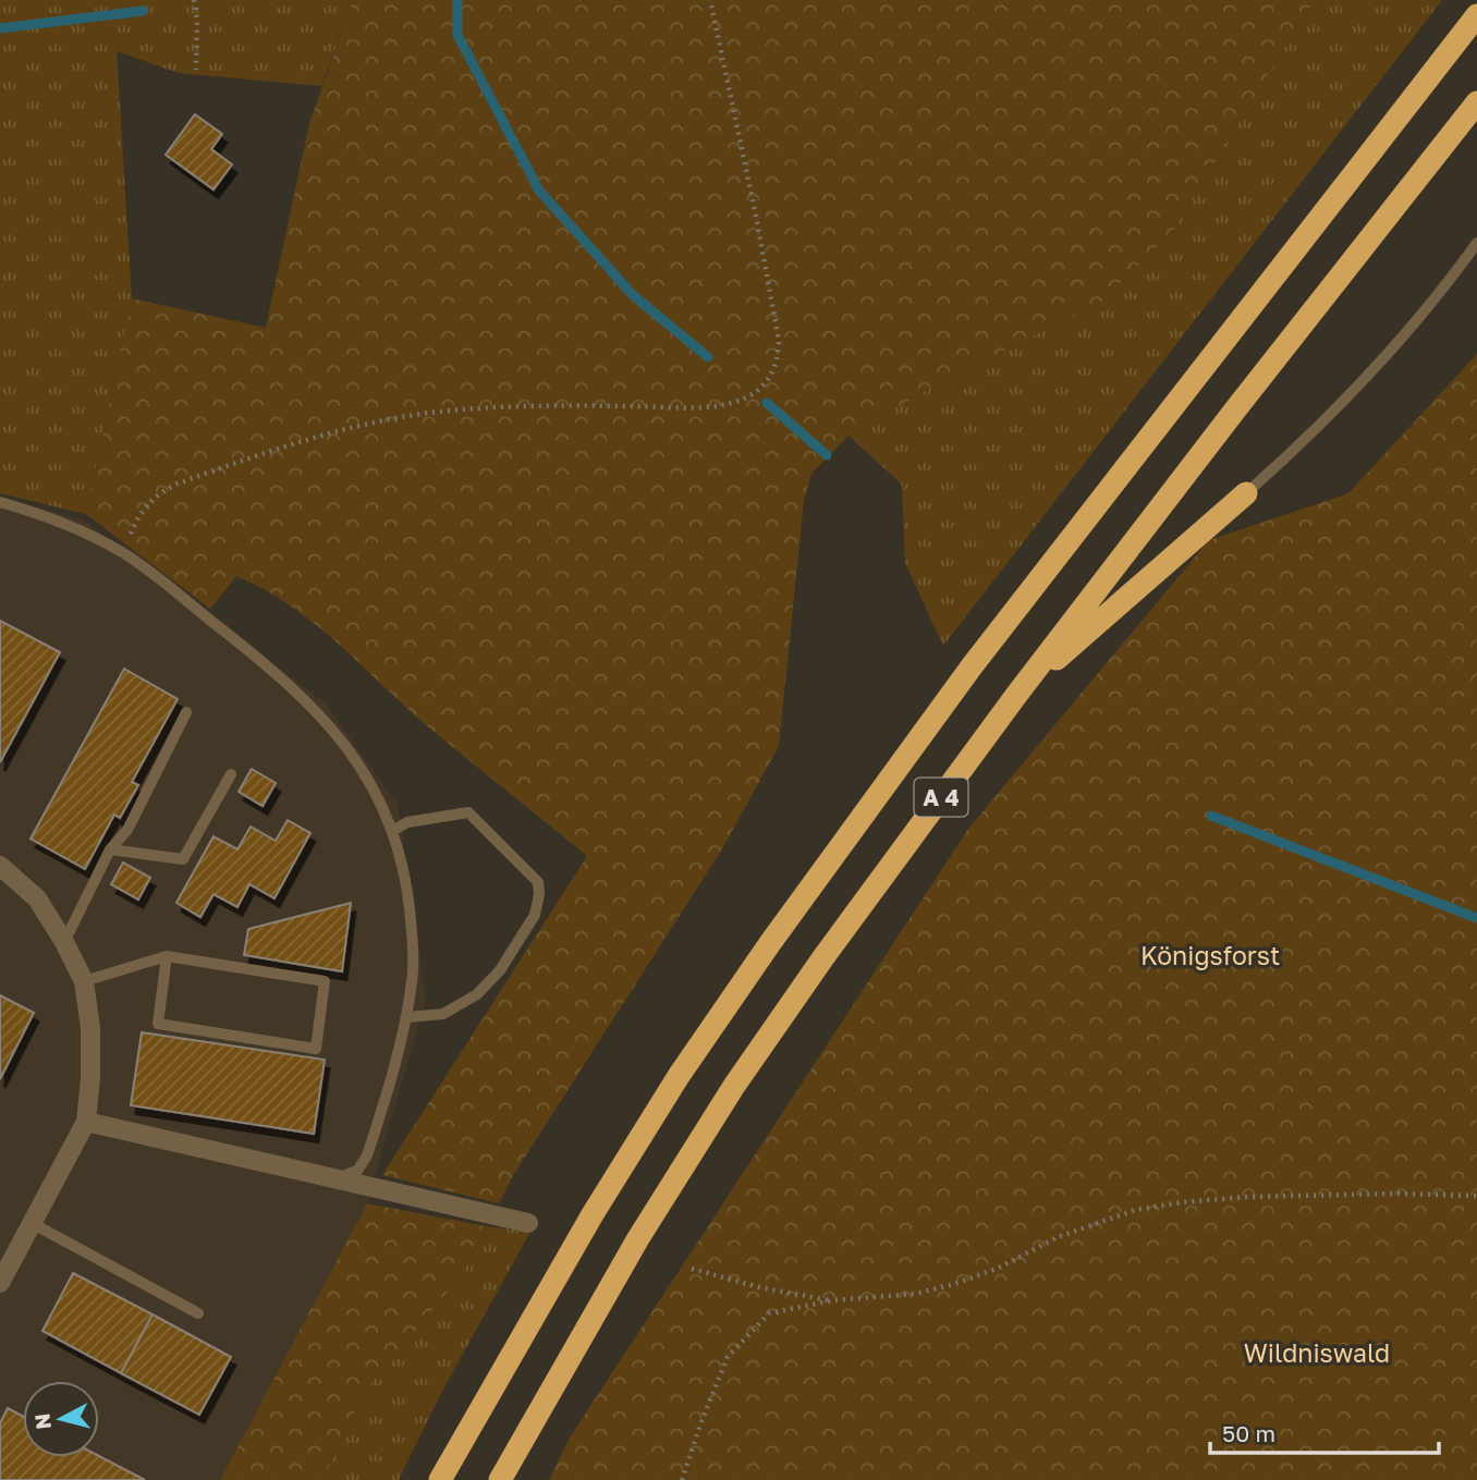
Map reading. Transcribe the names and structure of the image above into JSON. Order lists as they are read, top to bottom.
{
  "streets": {
    "highway": ["A 4"]
  },
  "parks": ["Königsforst", "Wildniswald"],
  "scale_bar": "50 m",
  "north": "left"
}
